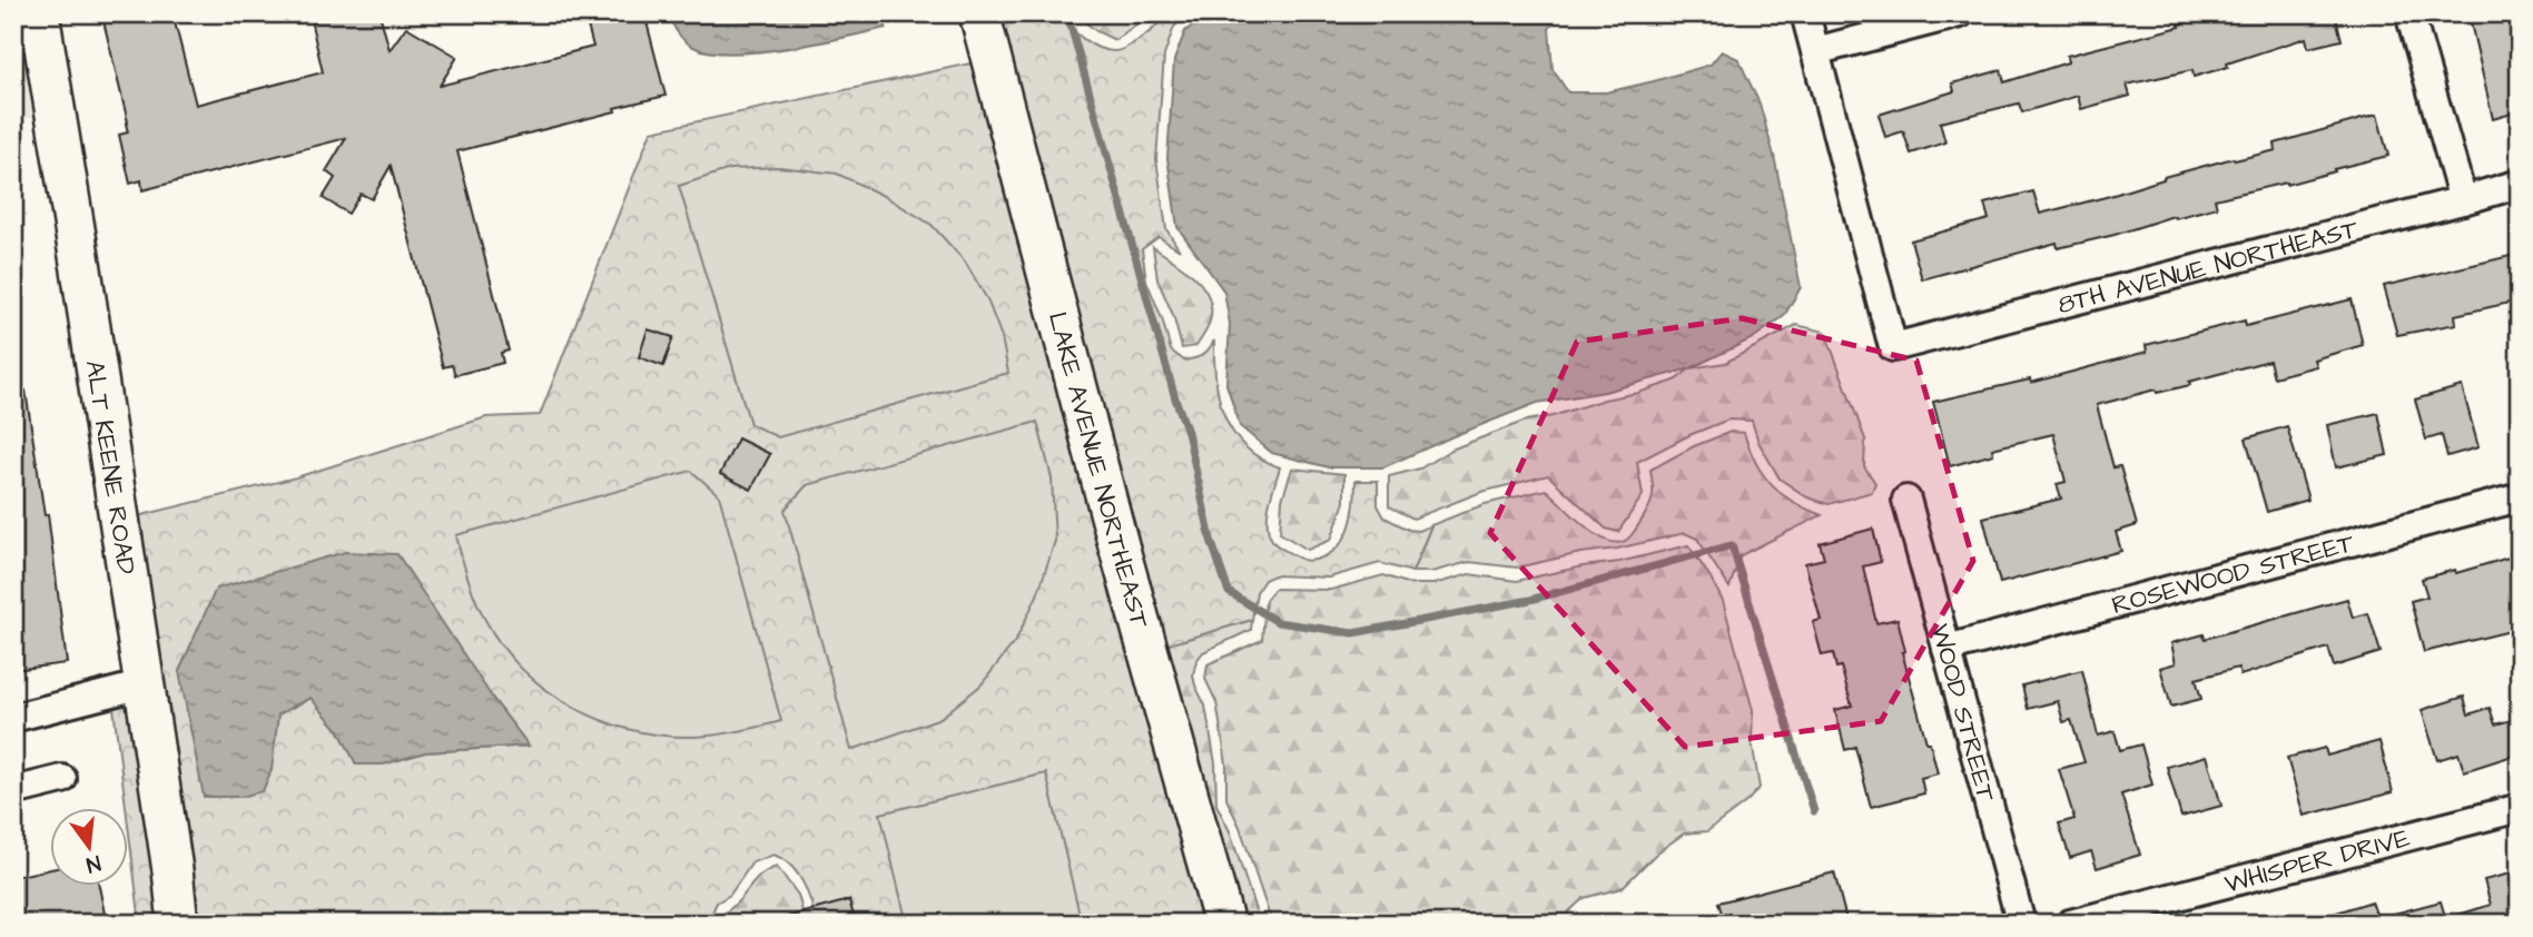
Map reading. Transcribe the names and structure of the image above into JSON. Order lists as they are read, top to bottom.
{
  "streets": {
    "street": [
      "8TH AVENUE NORTHEAST",
      "ALT KEENE ROAD",
      "LAKE AVENUE NORTHEAST",
      "ROSEWOOD STREET",
      "WOOD STREET",
      "WHISPER DRIVE"
    ]
  },
  "crossings": [
    ["ROSEWOOD STREET", "WOOD STREET"]
  ],
  "north": "bottom"
}
